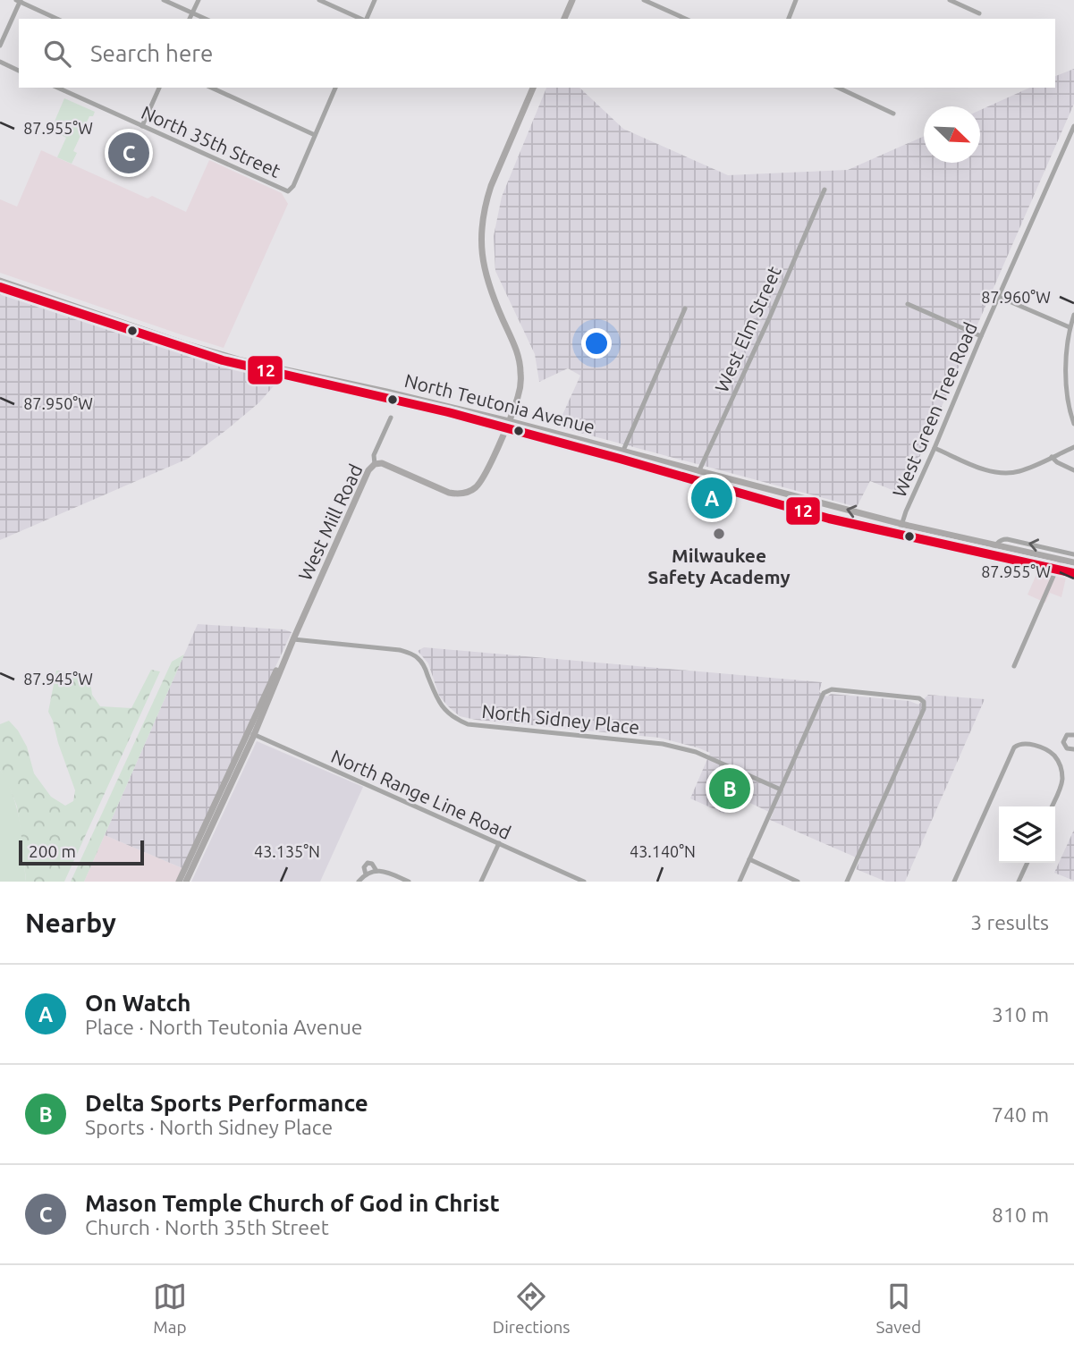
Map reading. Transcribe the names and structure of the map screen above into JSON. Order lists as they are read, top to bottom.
{
  "streets": {
    "main road": ["North Teutonia Avenue", "West Mill Road"],
    "street": [
      "North 35th Street",
      "West Elm Street",
      "West Green Tree Road",
      "North Sidney Place",
      "North Range Line Road"
    ]
  },
  "crossings": [
    ["West Elm Street", "North Teutonia Avenue"],
    ["North Teutonia Avenue", "West Green Tree Road"],
    ["North Teutonia Avenue", "West Mill Road"],
    ["West Mill Road", "North Sidney Place"],
    ["West Mill Road", "North Range Line Road"]
  ],
  "places": ["Milwaukee Safety Academy"],
  "lines": ["transit line 12"],
  "scale_bar": "200 m",
  "north": "bottom right",
  "page": {
    "search": "Search here",
    "pins": ["C", "A", "B"],
    "scale": "200 m",
    "heading": ["Nearby", "3 results"],
    "list": [
      {
        "mark": "A",
        "name": "On Watch",
        "note": "Place · North Teutonia Avenue",
        "value": "310 m"
      },
      {
        "mark": "B",
        "name": "Delta Sports Performance",
        "note": "Sports · North Sidney Place",
        "value": "740 m"
      },
      {
        "mark": "C",
        "name": "Mason Temple Church of God in Christ",
        "note": "Church · North 35th Street",
        "value": "810 m"
      }
    ],
    "nav": ["Map", "Directions", "Saved"]
  },
  "coordinates": [
    "87.955°W",
    "87.960°W",
    "87.950°W",
    "87.945°W",
    "43.135°N",
    "43.140°N"
  ]
}
